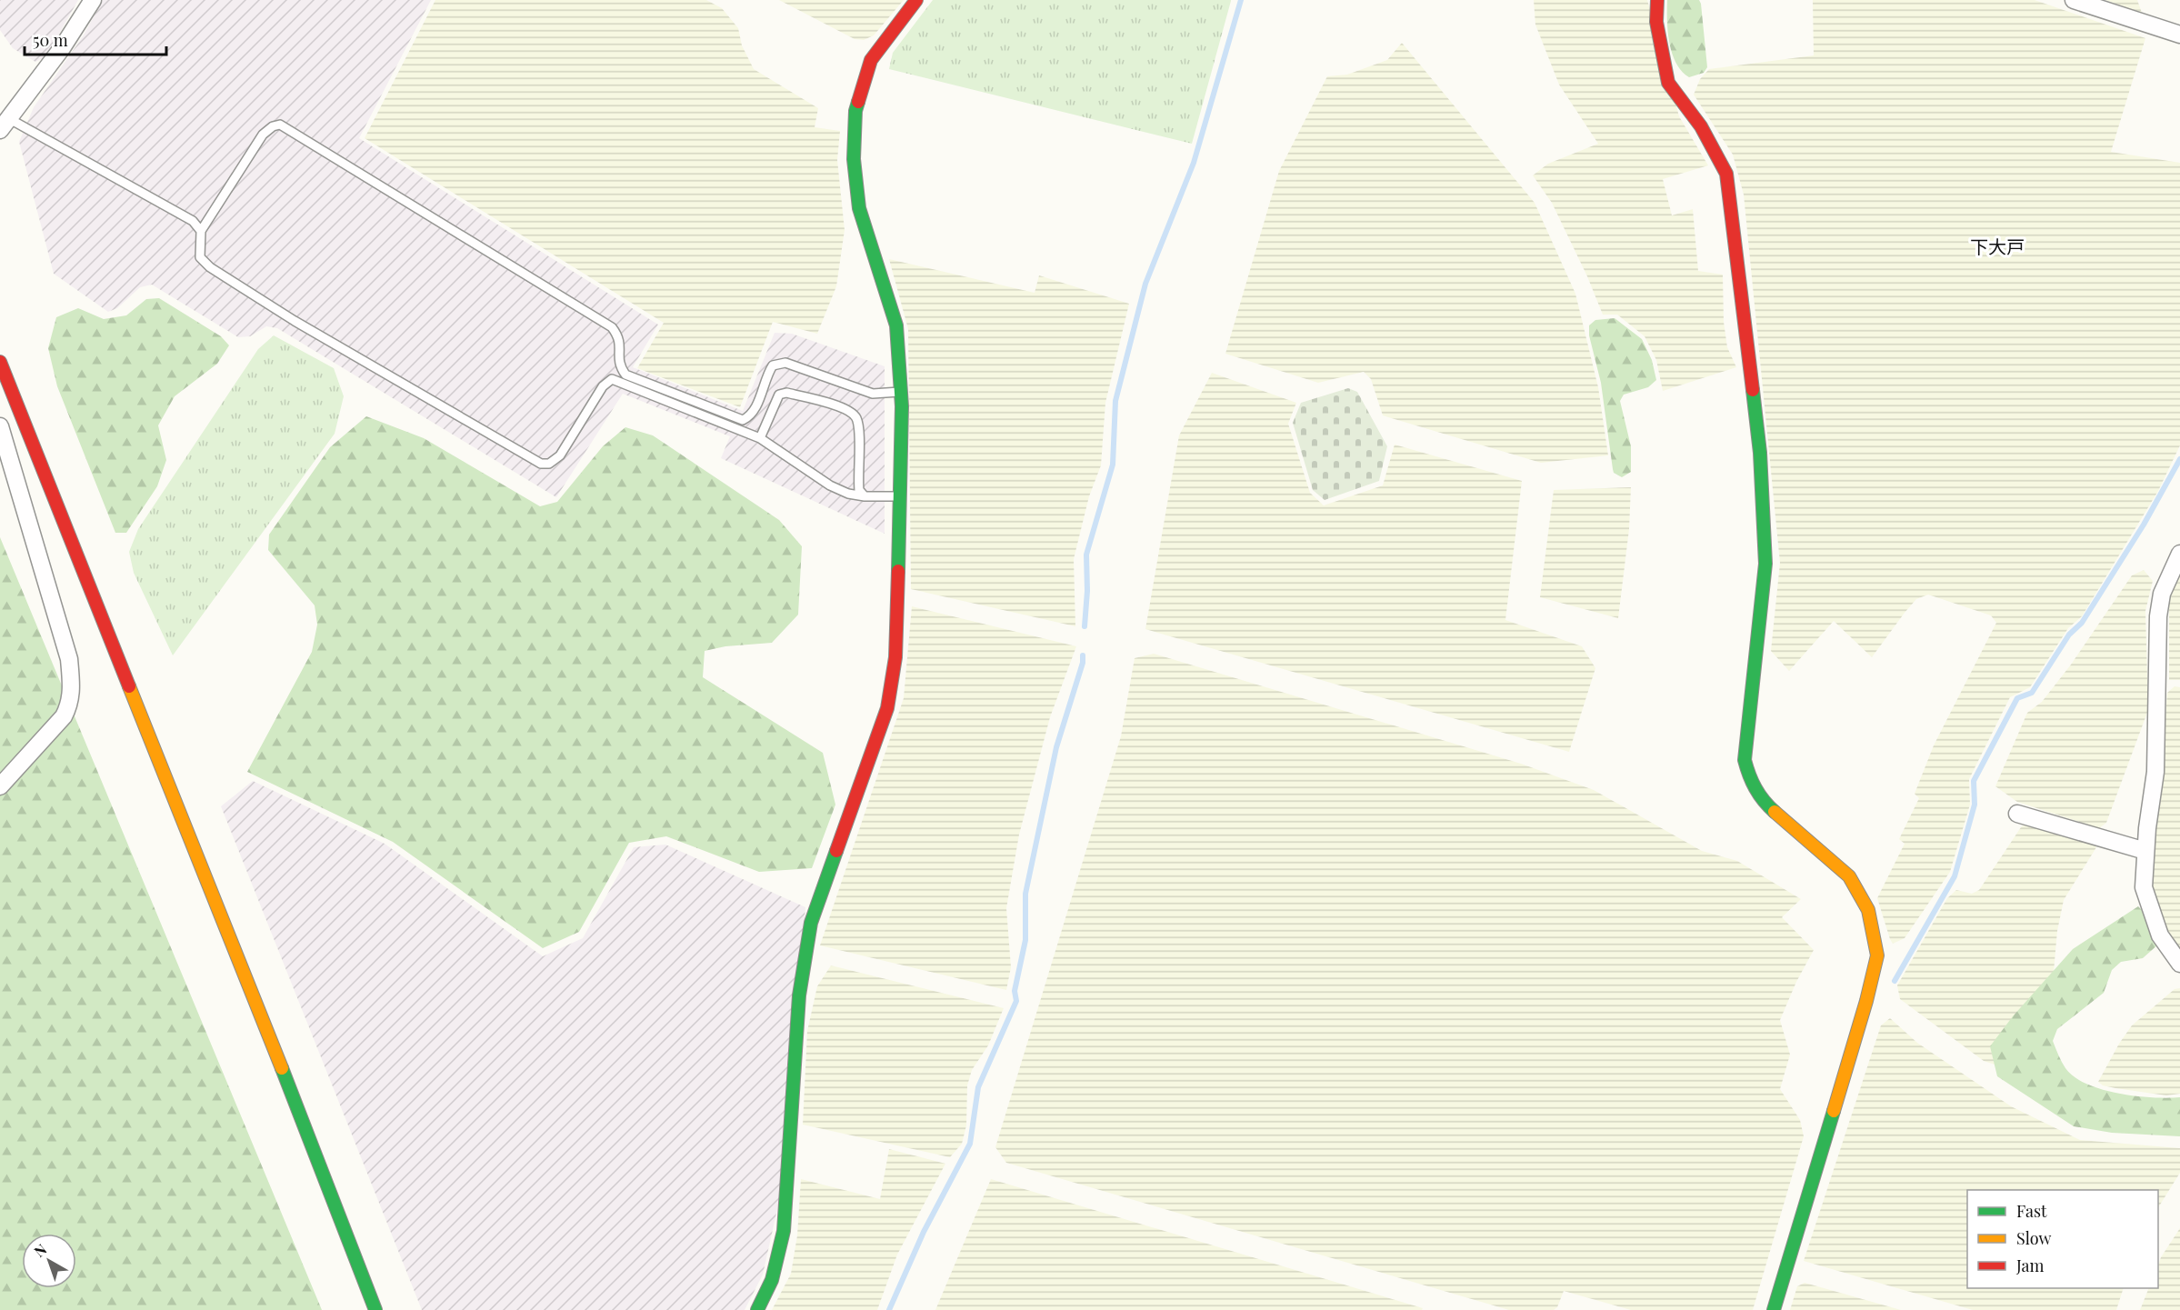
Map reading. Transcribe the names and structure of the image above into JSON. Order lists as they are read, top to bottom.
{
  "districts": ["下大戸"],
  "legend": ["Fast", "Slow", "Jam"],
  "scale_bar": "50 m",
  "north": "top left"
}
